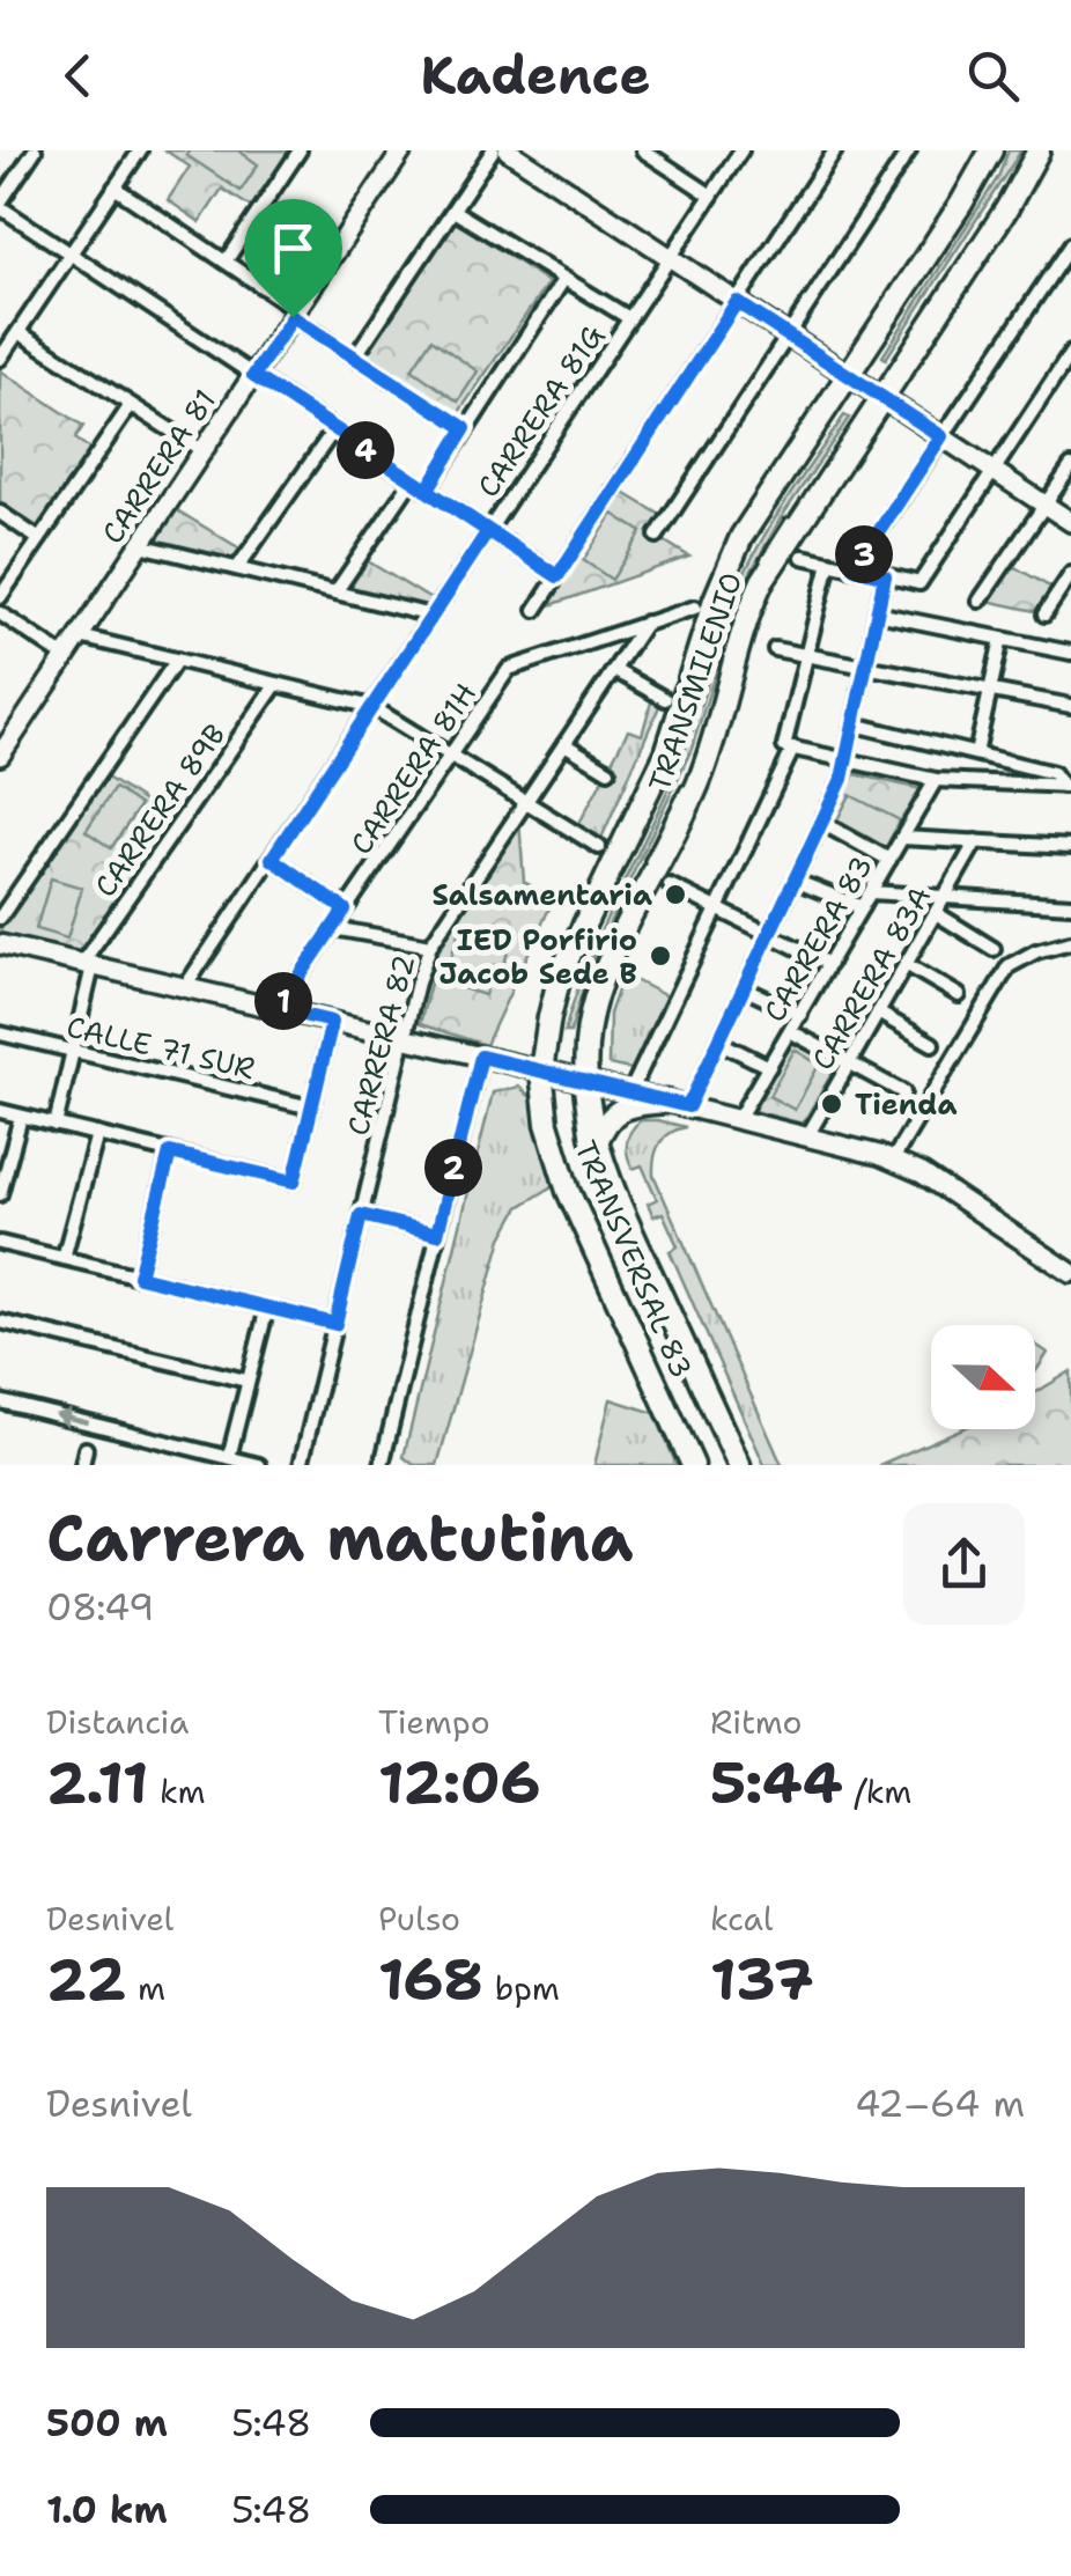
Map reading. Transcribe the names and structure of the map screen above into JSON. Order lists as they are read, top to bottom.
{
  "streets": {
    "main road": ["TRANSVERSAL 83"],
    "street": [
      "CARRERA 81G",
      "CARRERA 81",
      "CARRERA 81H",
      "CARRERA 89B",
      "CARRERA 83",
      "CARRERA 83A",
      "CARRERA 82",
      "CALLE 71 SUR"
    ]
  },
  "crossings": [
    ["CARRERA 81H", "CARRERA 82"]
  ],
  "places": ["Salsamentaria", "IED Porfirio Jacob Sede B", "Tienda"],
  "north": "right",
  "page": {
    "header": "Kadence",
    "pins": [
      "4",
      "3",
      "1",
      "2"
    ],
    "heading": ["Carrera matutina", "08:49"],
    "stats": [
      ["Distancia", "2.11 km"],
      ["Tiempo", "12:06"],
      ["Ritmo", "5:44 /km"],
      ["Desnivel", "22 m"],
      ["Pulso", "168 bpm"],
      ["kcal", "137"]
    ],
    "chart": ["Desnivel", "42–64 m"],
    "list": [
      {
        "name": "500 m",
        "note": "5:48"
      },
      {
        "name": "1.0 km",
        "note": "5:48"
      }
    ]
  }
}
